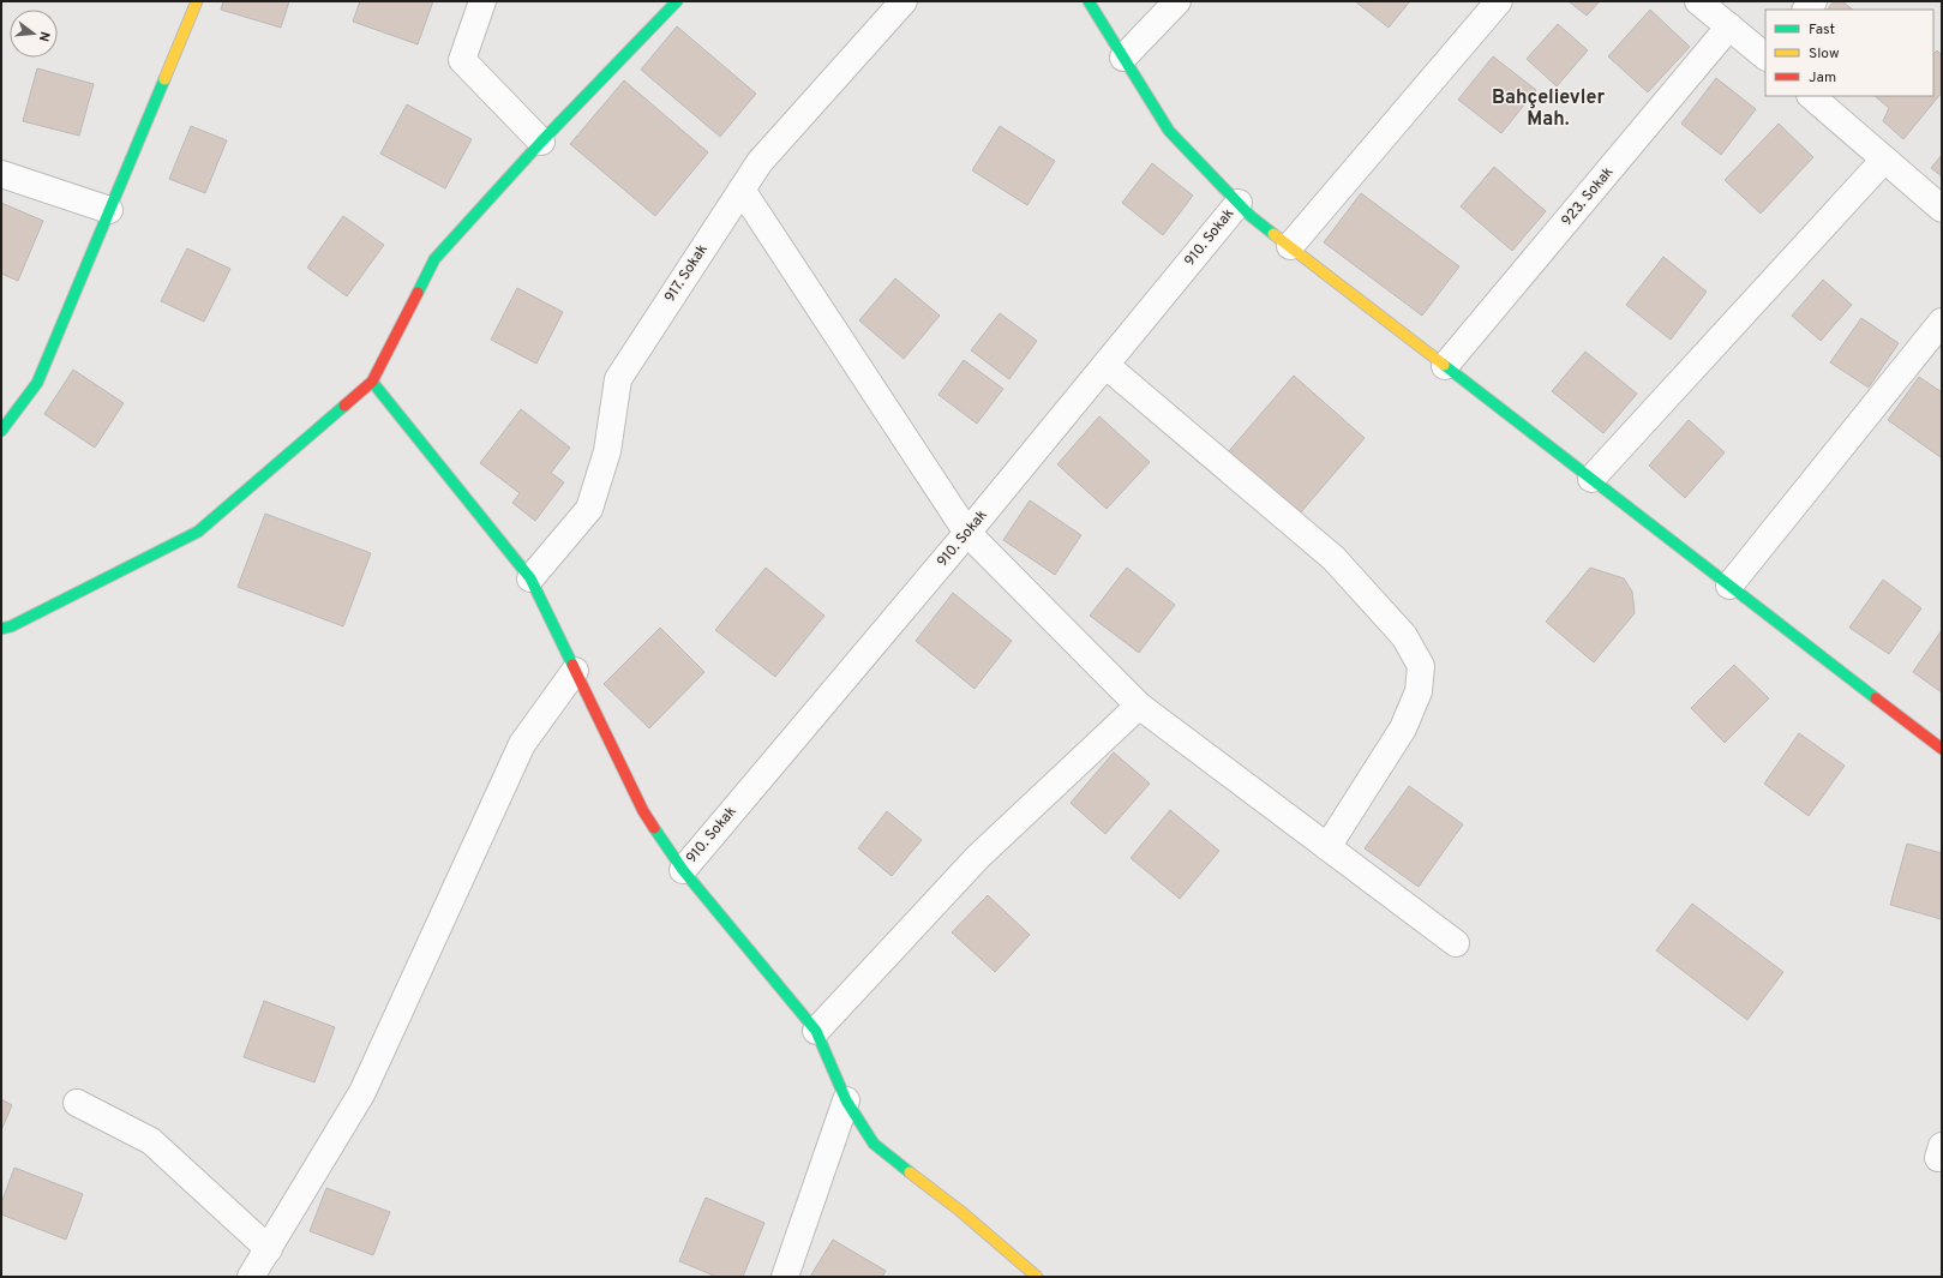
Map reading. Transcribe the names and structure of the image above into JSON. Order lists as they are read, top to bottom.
{
  "streets": {
    "street": ["923. Sokak", "910. Sokak", "917. Sokak"]
  },
  "districts": ["Bahçelievler Mah."],
  "legend": ["Fast", "Slow", "Jam"],
  "north": "right"
}
